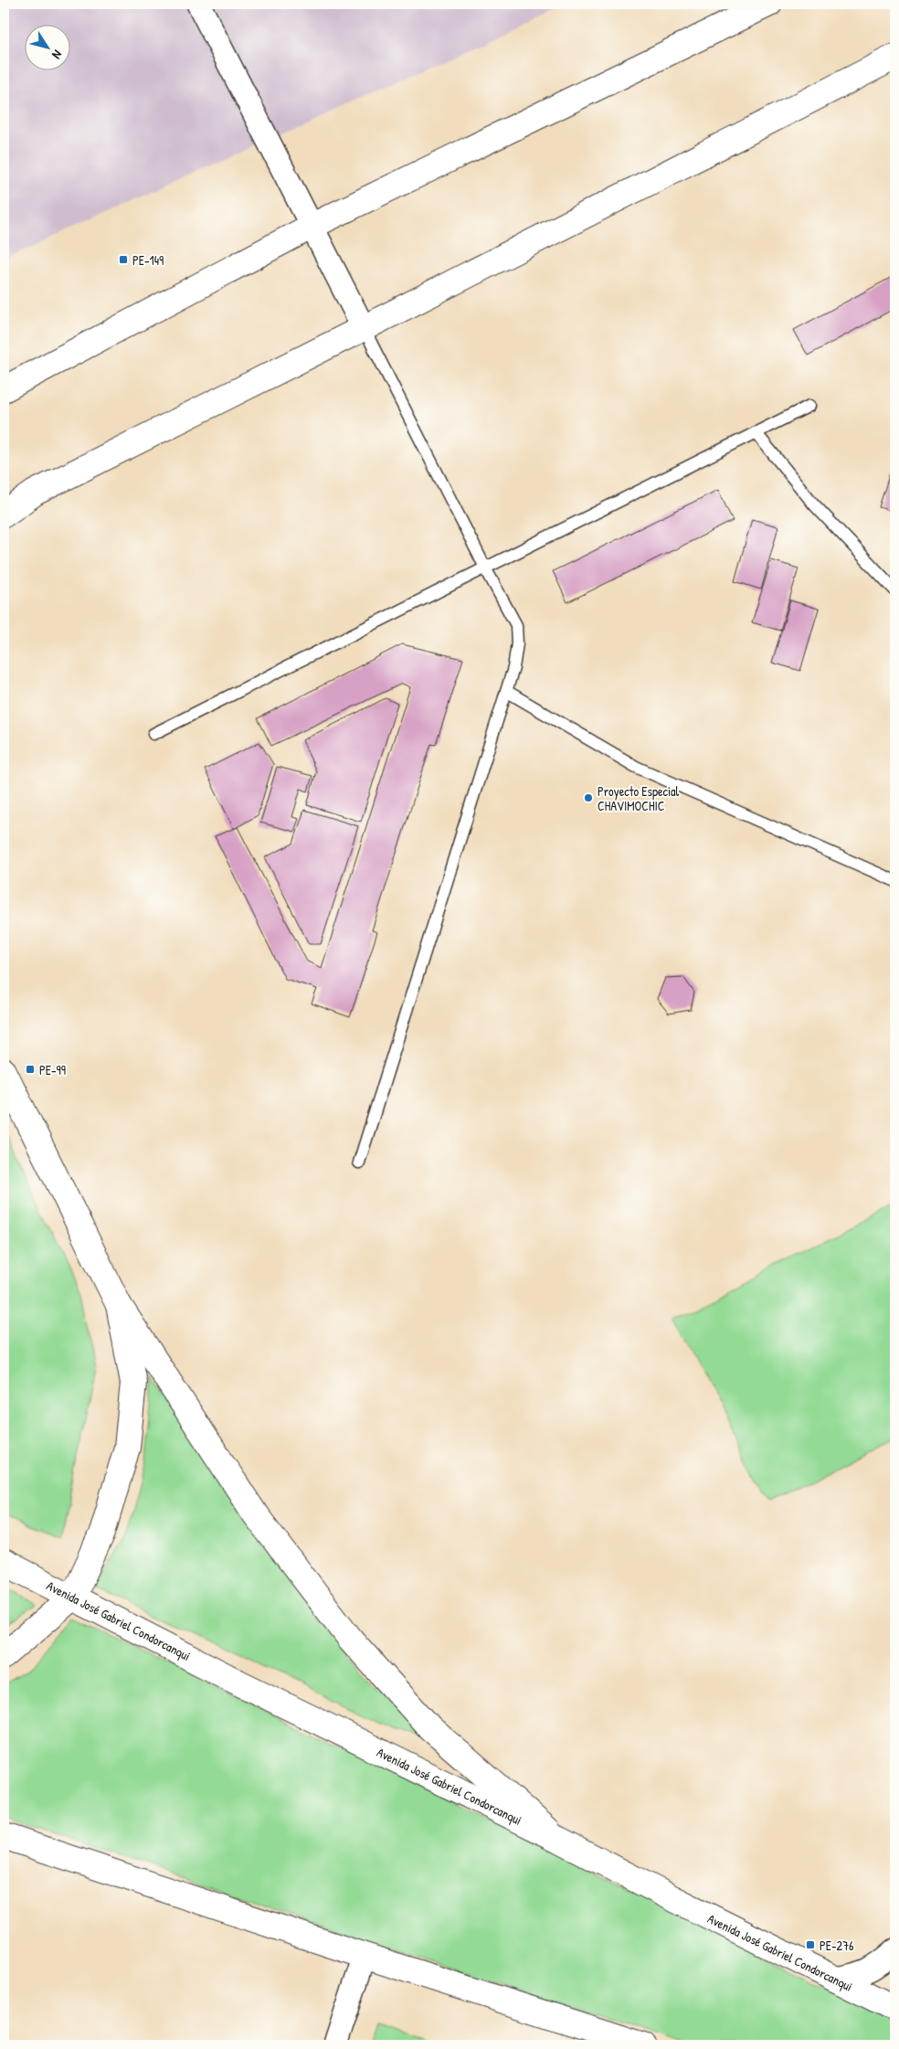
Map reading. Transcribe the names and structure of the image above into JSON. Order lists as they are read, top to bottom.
{
  "streets": {
    "main road": ["Avenida José Gabriel Condorcanqui"]
  },
  "places": {
    "transit": ["PE-149", "PE-99", "PE-276"],
    "other": ["Proyecto Especial CHAVIMOCHIC"]
  },
  "north": "bottom right"
}
